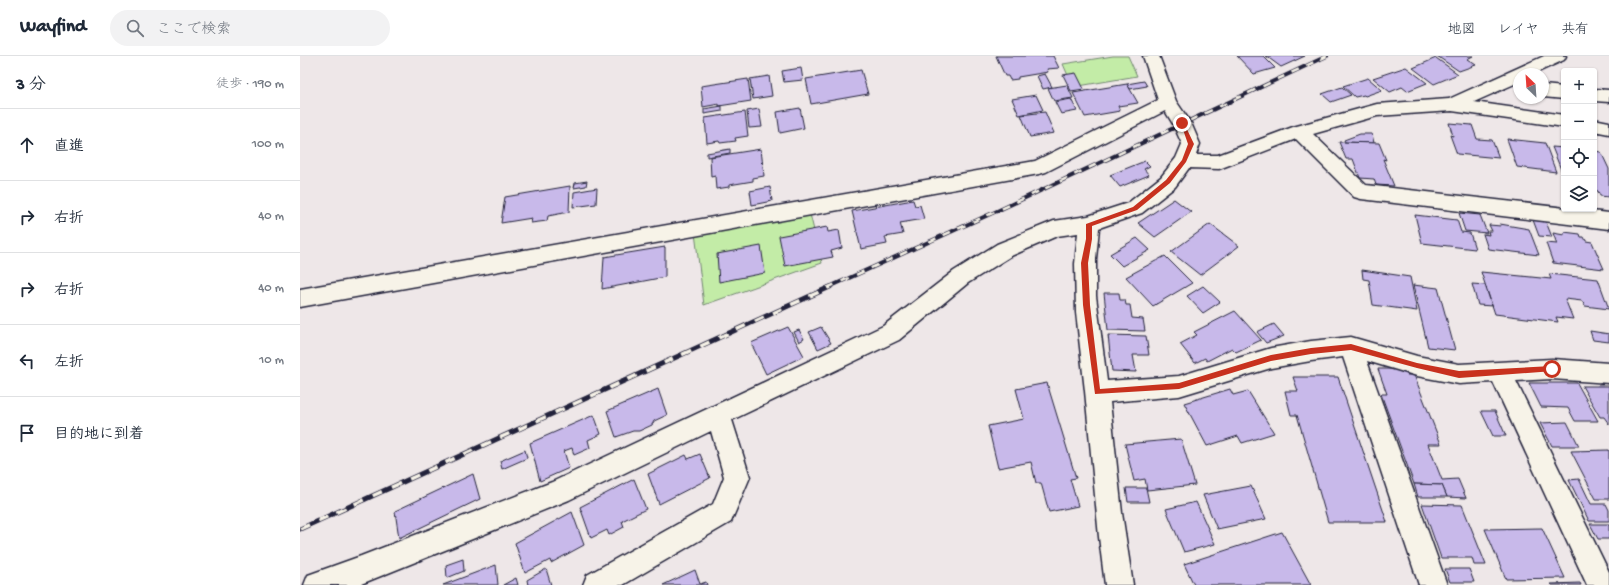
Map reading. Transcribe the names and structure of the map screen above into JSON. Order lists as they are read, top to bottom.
{
  "north": "top left",
  "page": {
    "header": "Wayfind",
    "search": "ここで検索",
    "nav": ["地図", "レイヤ", "共有"],
    "heading": ["3 分", "徒歩 · 190 m"],
    "map_buttons": ["+", "−"],
    "list": [
      ["直進", "100 m"],
      ["右折", "40 m"],
      ["右折", "40 m"],
      ["左折", "10 m"],
      "目的地に到着"
    ]
  }
}
